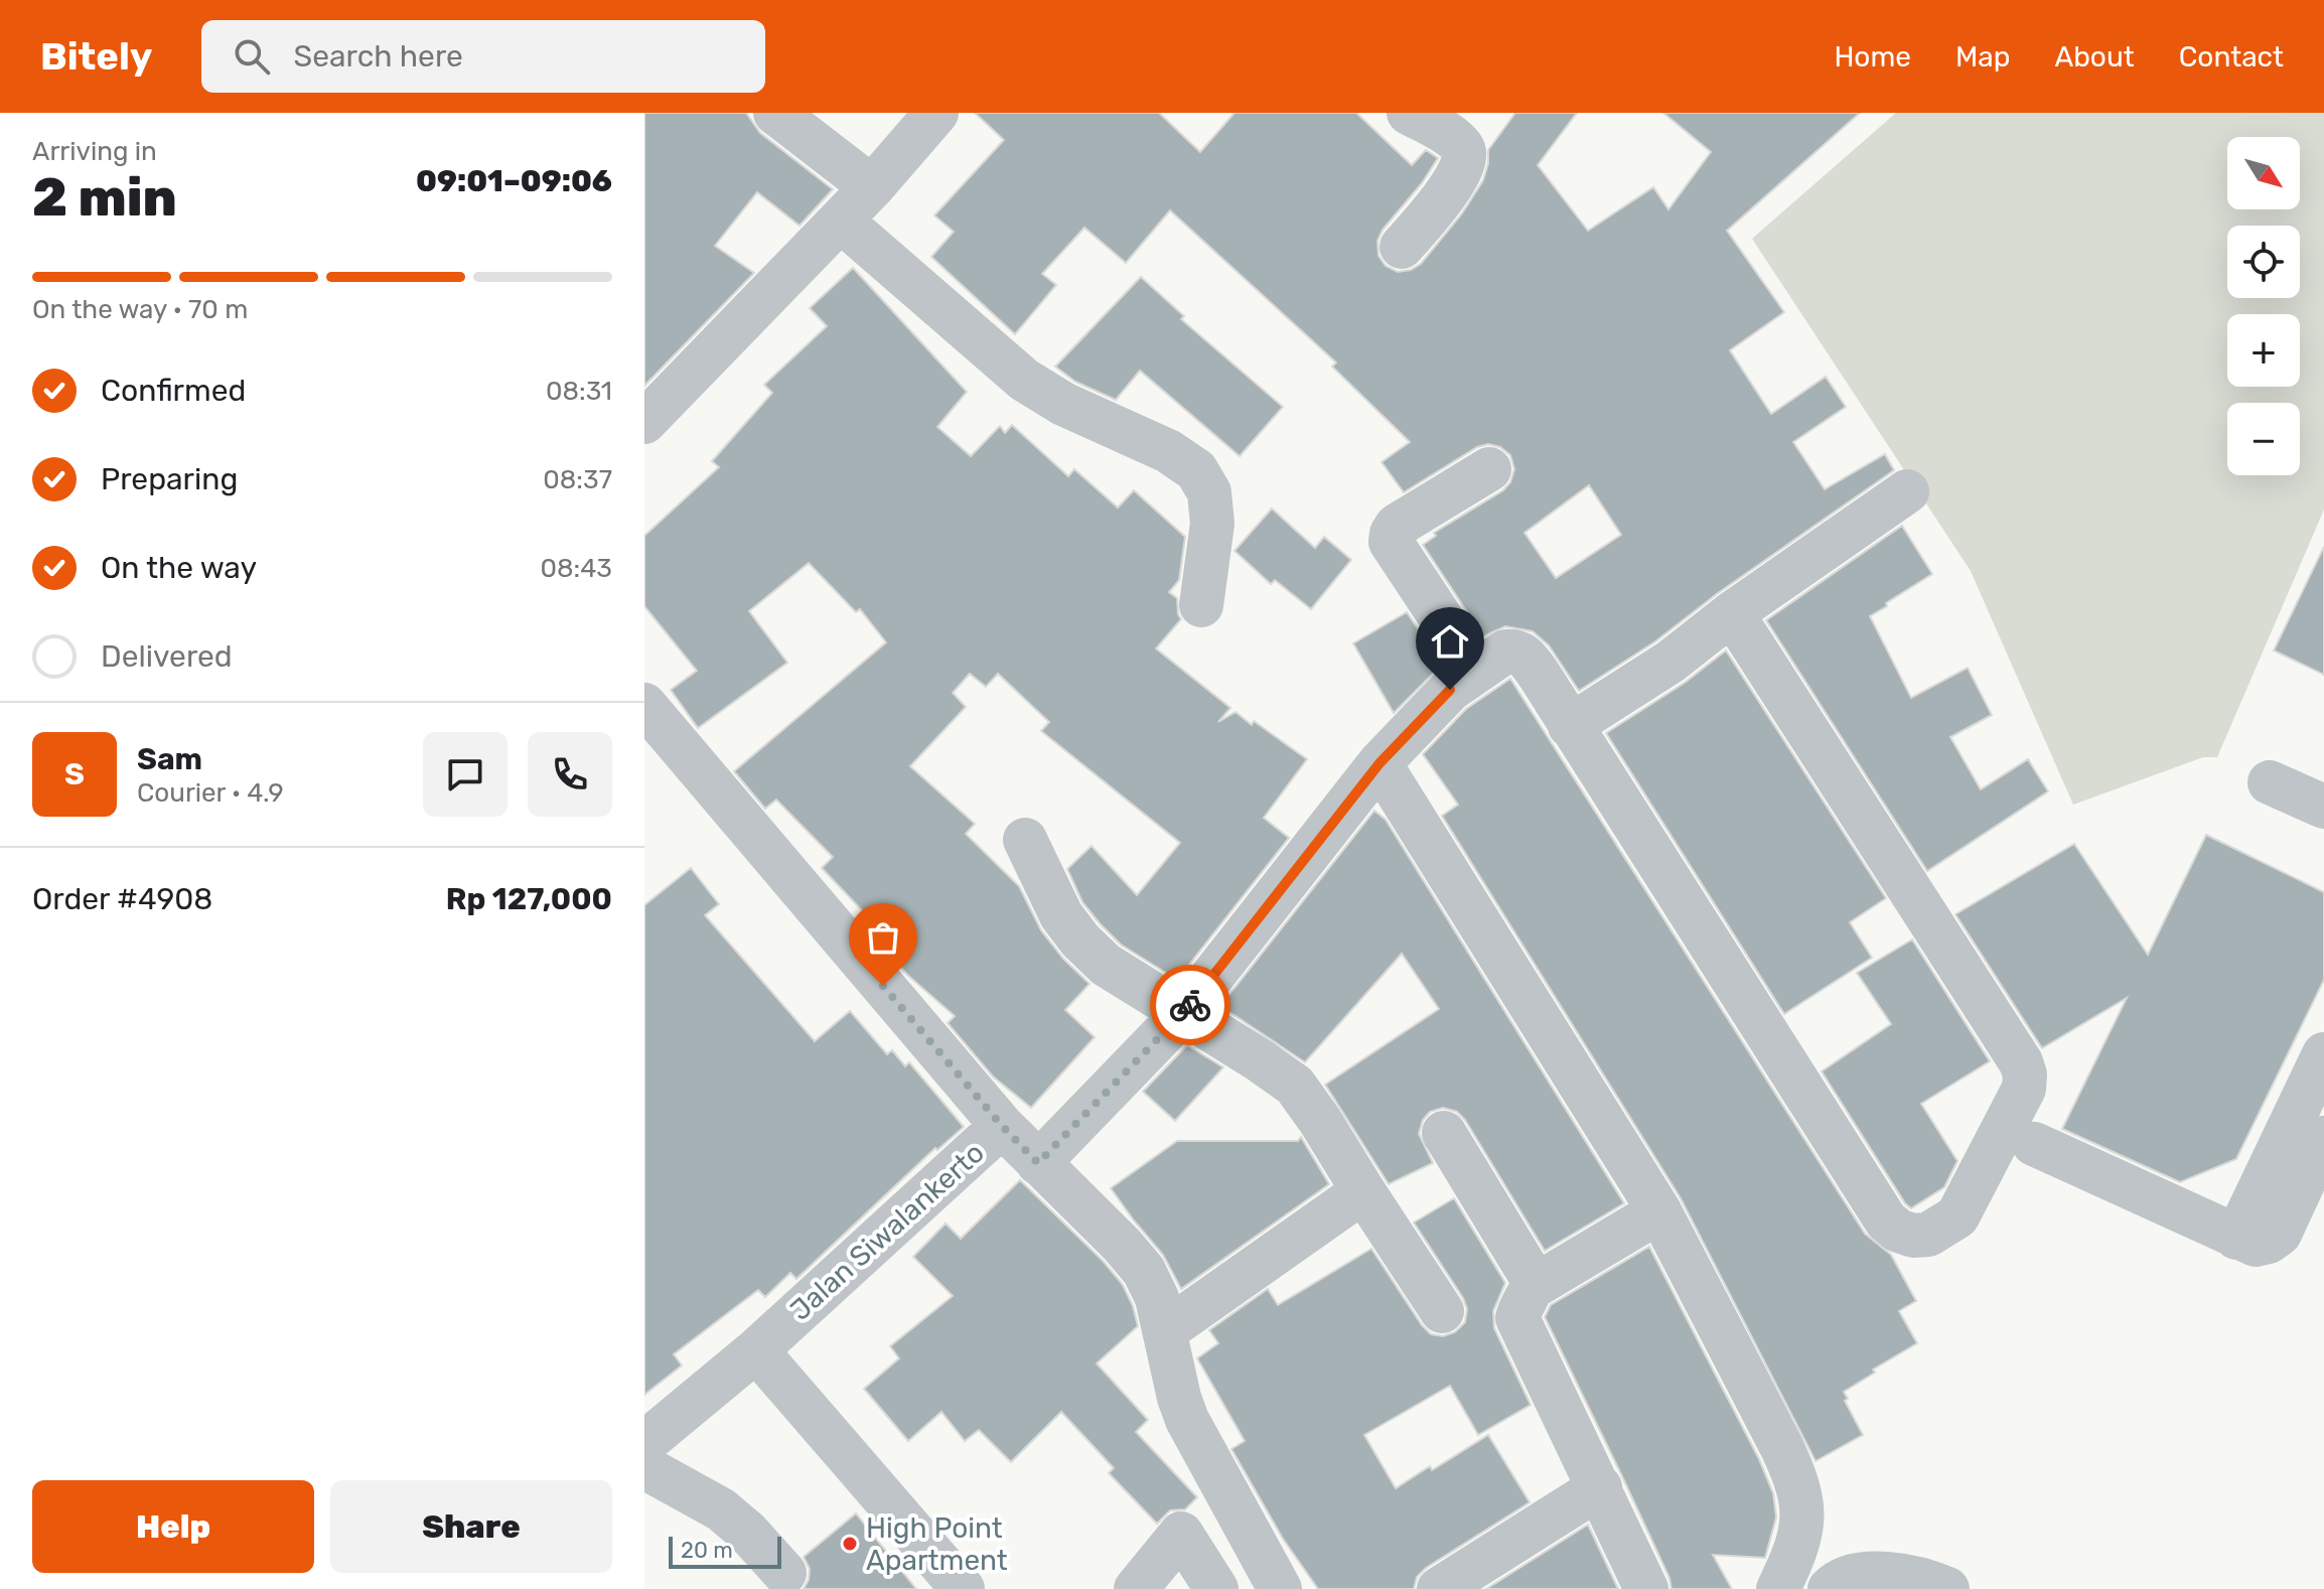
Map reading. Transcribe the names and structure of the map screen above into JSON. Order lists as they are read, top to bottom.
{
  "streets": {
    "street": ["Jalan Siwalankerto"]
  },
  "places": ["High Point Apartment"],
  "scale_bar": "20 m",
  "north": "bottom right",
  "page": {
    "header": "Bitely",
    "search": "Search here",
    "nav": [
      "Home",
      "Map",
      "About",
      "Contact"
    ],
    "heading": ["2 min", "Arriving in", "09:01–09:06"],
    "panel": [
      "Sam",
      "Courier · 4.9",
      "Order #4908",
      "Rp 127,000"
    ],
    "map_buttons": ["+", "−"],
    "bar": "On the way · 70 m",
    "list": [
      ["Confirmed", "08:31"],
      ["Preparing", "08:37"],
      ["On the way", "08:43"],
      "Delivered"
    ],
    "round": "S",
    "buttons": ["Help", "Share"],
    "scale": "20 m"
  }
}
